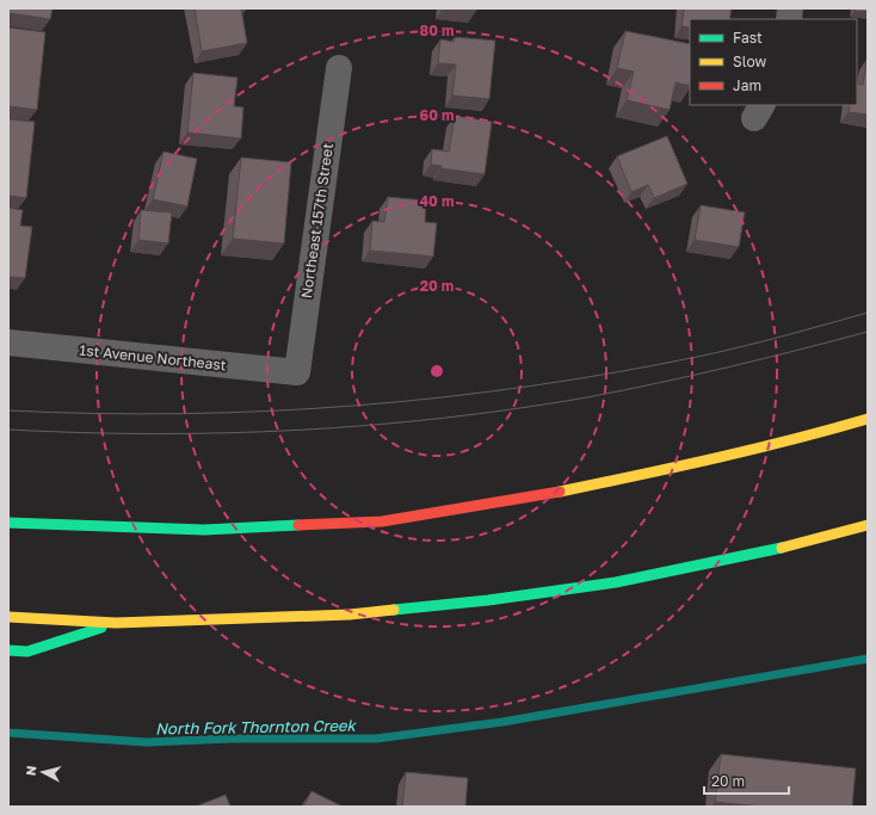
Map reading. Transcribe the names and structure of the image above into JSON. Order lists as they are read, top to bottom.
{
  "streets": {
    "street": ["Northeast 157th Street", "1st Avenue Northeast"]
  },
  "crossings": [
    ["Northeast 157th Street", "1st Avenue Northeast"]
  ],
  "water": ["North Fork Thornton Creek"],
  "legend": ["Fast", "Slow", "Jam"],
  "scale_bar": "20 m",
  "north": "left",
  "rings": [
    "80 m",
    "60 m",
    "40 m",
    "20 m"
  ]
}
